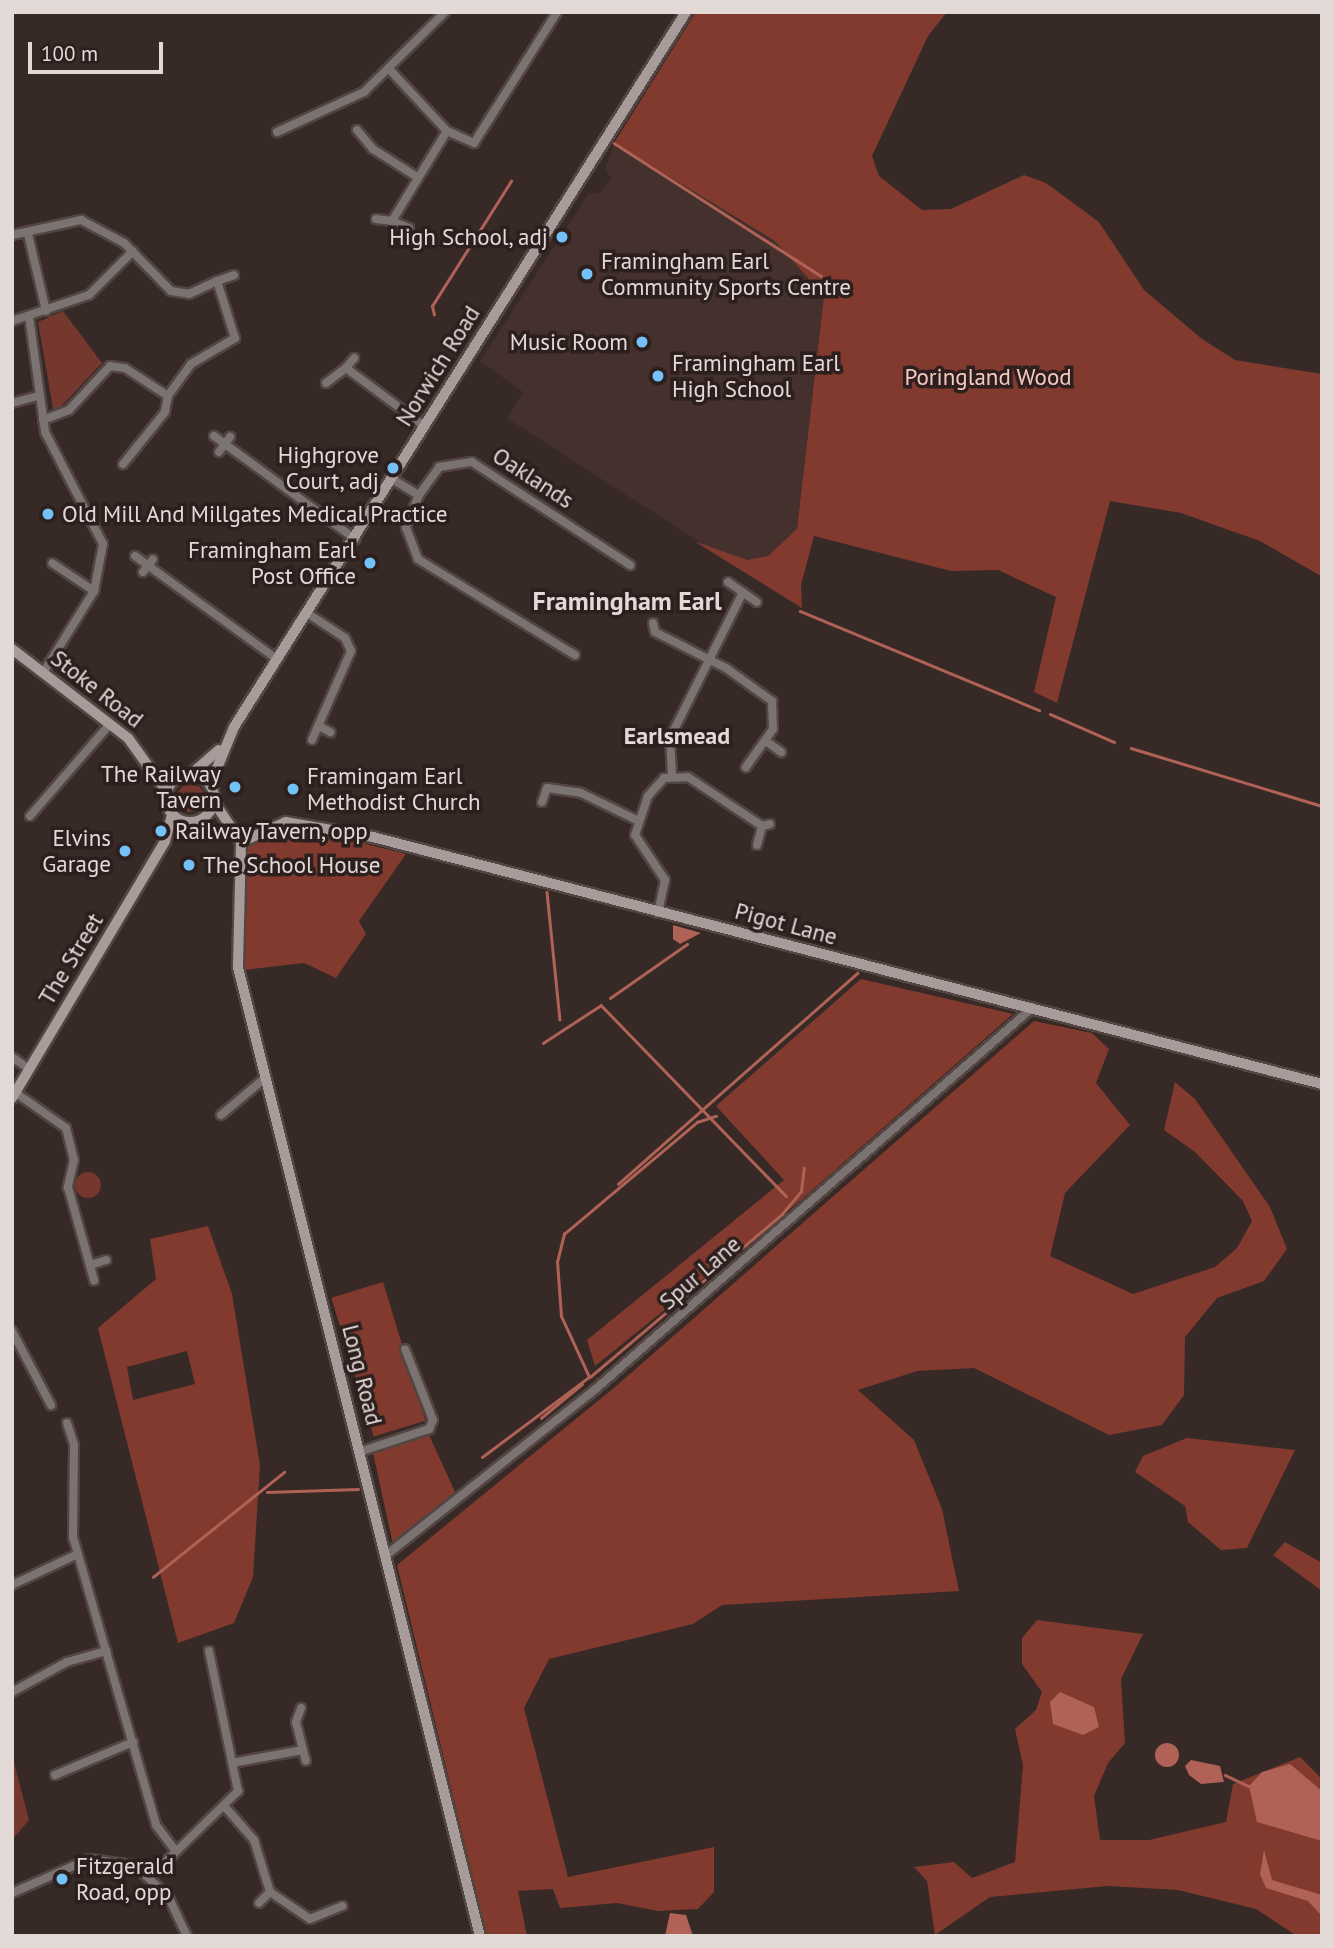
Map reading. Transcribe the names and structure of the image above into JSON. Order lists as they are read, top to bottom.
{
  "streets": {
    "street": [
      "Norwich Road",
      "Oaklands",
      "Stoke Road",
      "Pigot Lane",
      "The Street",
      "Spur Lane",
      "Long Road"
    ]
  },
  "crossings": [
    ["Norwich Road", "Stoke Road"],
    ["Norwich Road", "The Street"],
    ["Stoke Road", "The Street"],
    ["Pigot Lane", "Spur Lane"],
    ["Pigot Lane", "Long Road"],
    ["Spur Lane", "Long Road"]
  ],
  "districts": ["Framingham Earl", "Earlsmead"],
  "parks": ["Poringland Wood"],
  "places": [
    "High School, adj",
    "Framingham Earl Community Sports Centre",
    "Music Room",
    "Framingham Earl High School",
    "Highgrove Court, adj",
    "Old Mill And Millgates Medical Practice",
    "Framingham Earl Post Office",
    "The Railway Tavern",
    "Framingam Earl Methodist Church",
    "Railway Tavern, opp",
    "Elvins Garage",
    "The School House",
    "Fitzgerald Road, opp"
  ],
  "scale_bar": "100 m"
}
